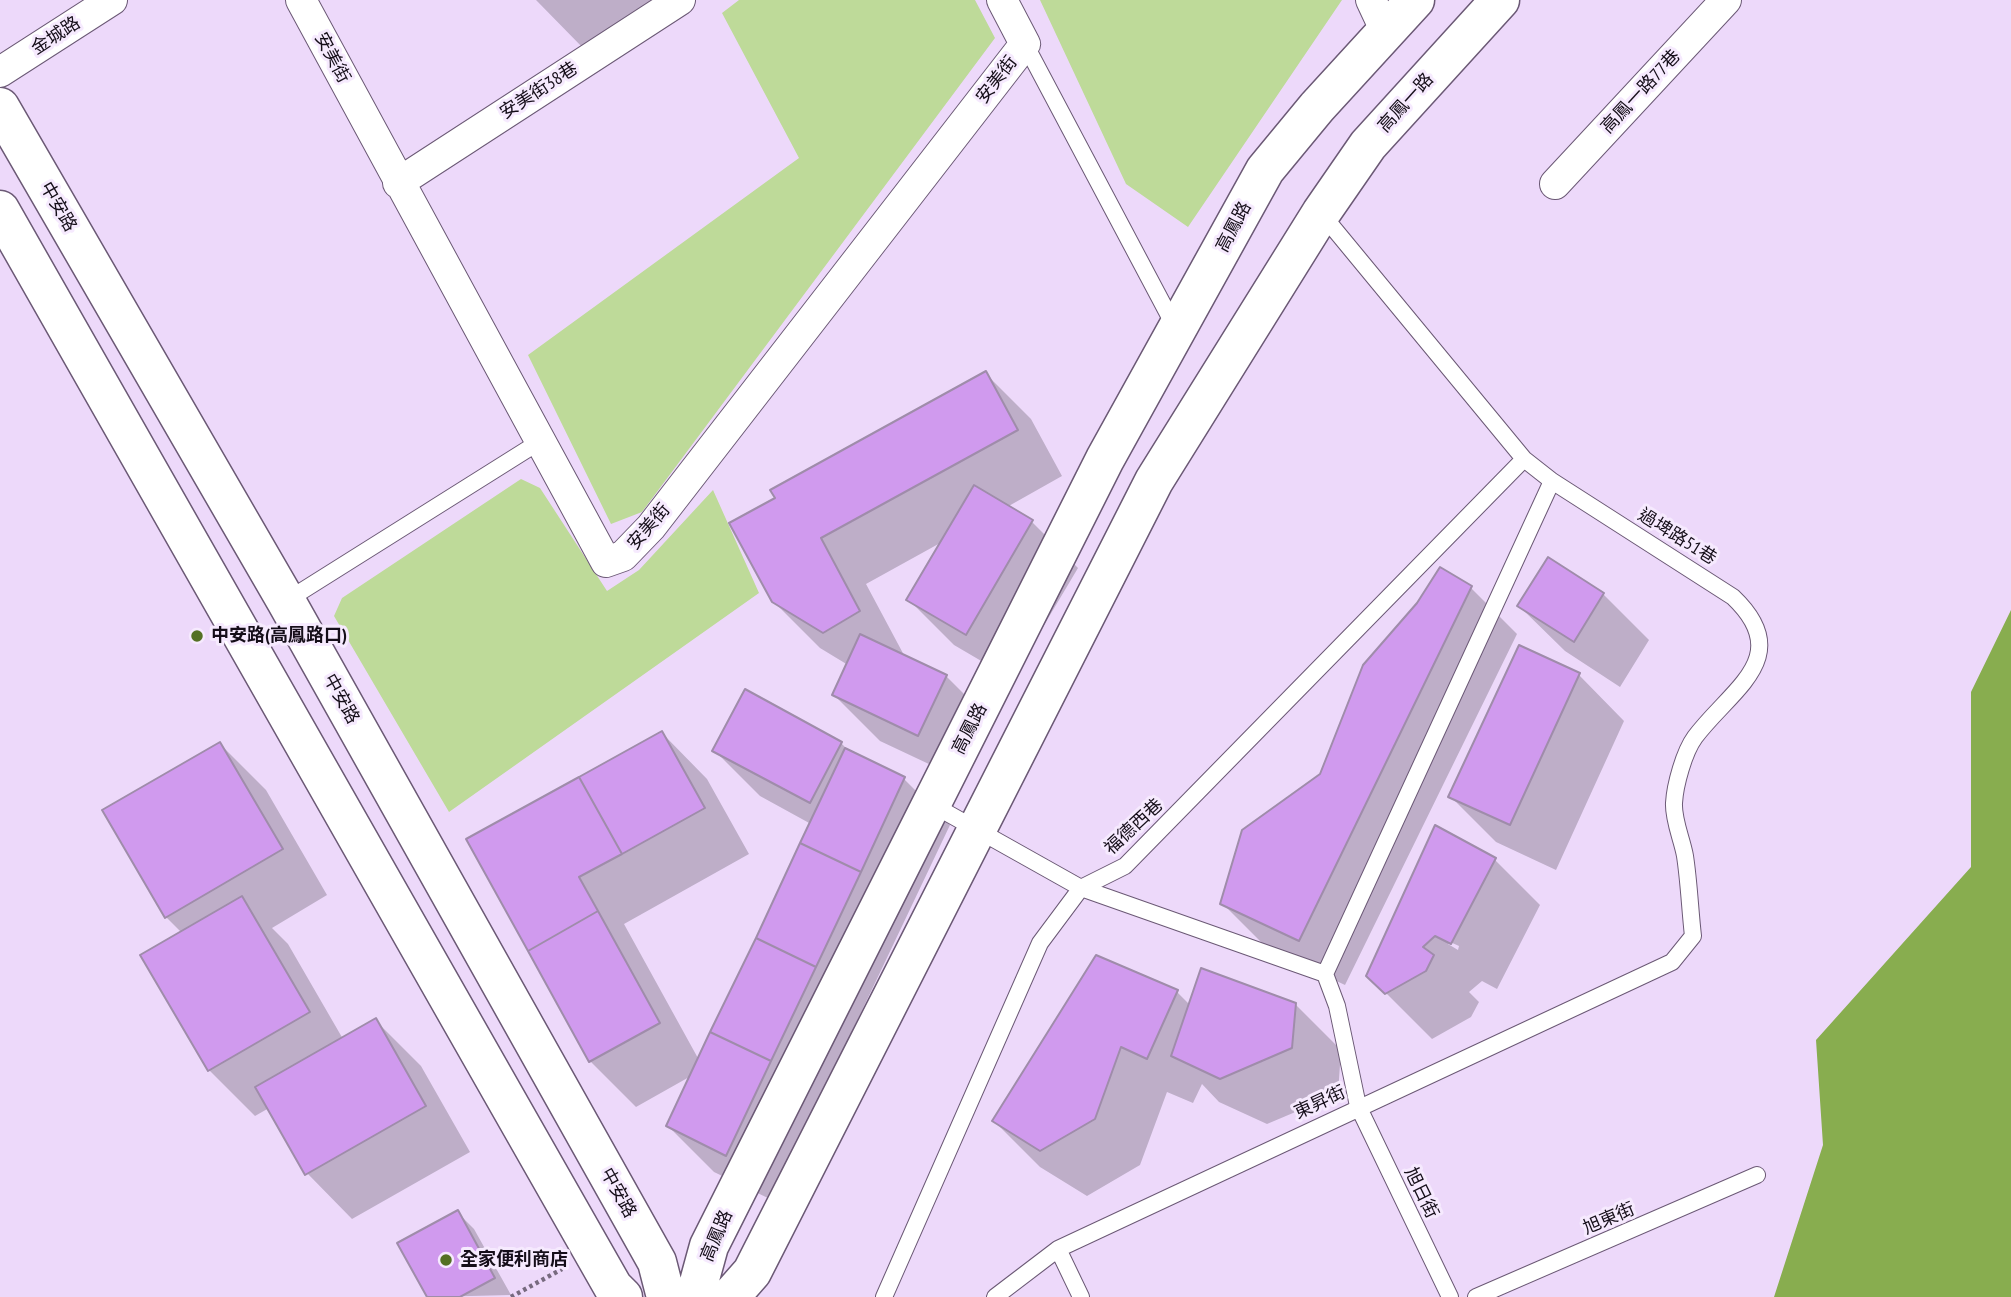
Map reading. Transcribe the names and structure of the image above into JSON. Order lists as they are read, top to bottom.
{
  "streets": {
    "street": [
      "金城路",
      "安美街",
      "安美街38巷",
      "高鳳一路77巷",
      "高鳳一路",
      "中安路",
      "高鳳路"
    ],
    "lane": [
      "過埤路51巷",
      "福德西巷",
      "東昇街",
      "旭日街",
      "旭東街"
    ]
  },
  "crossings": [
    ["安美街", "安美街38巷"],
    ["高鳳一路", "過埤路51巷"],
    ["過埤路51巷", "福德西巷"],
    ["過埤路51巷", "東昇街"],
    ["東昇街", "旭日街"]
  ],
  "places": ["中安路(高鳳路口)", "全家便利商店"]
}
